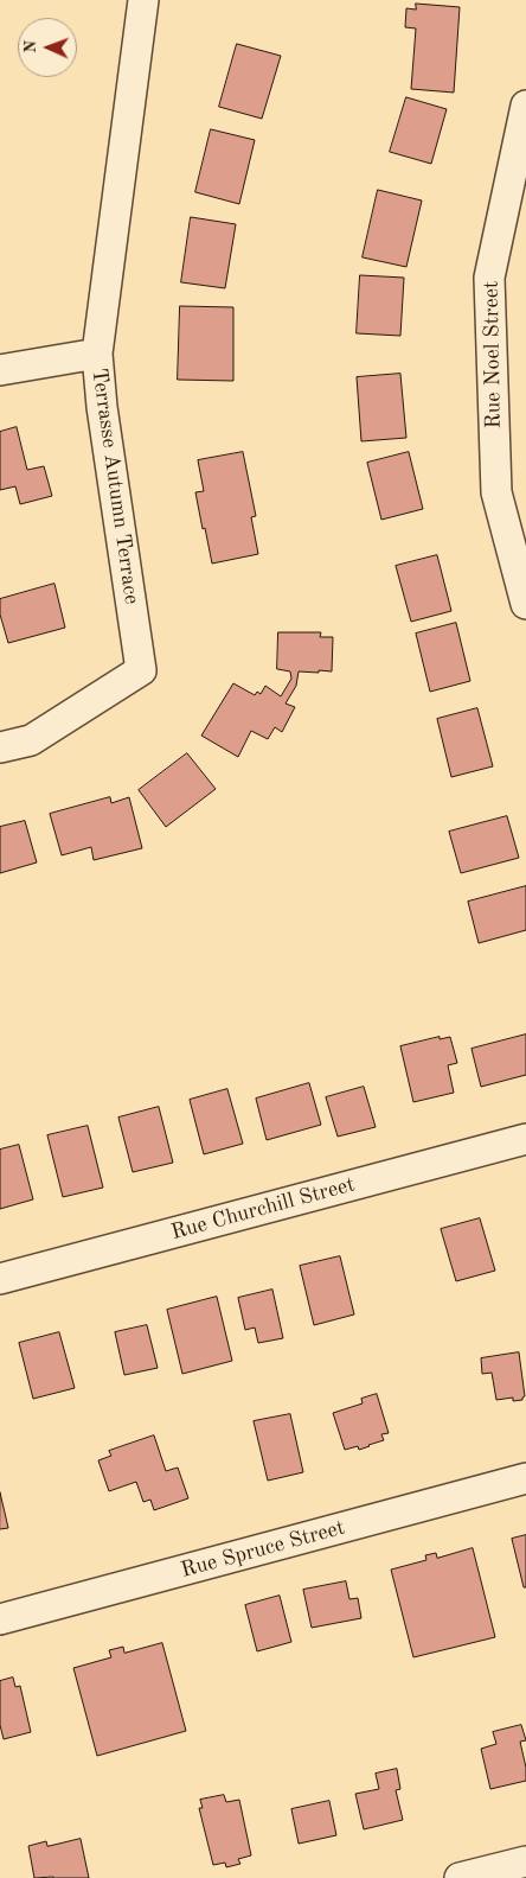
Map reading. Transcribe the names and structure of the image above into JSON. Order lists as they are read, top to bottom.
{
  "streets": {
    "street": [
      "Rue Noel Street",
      "Terrasse Autumn Terrace",
      "Rue Churchill Street",
      "Rue Spruce Street"
    ]
  },
  "north": "left"
}
